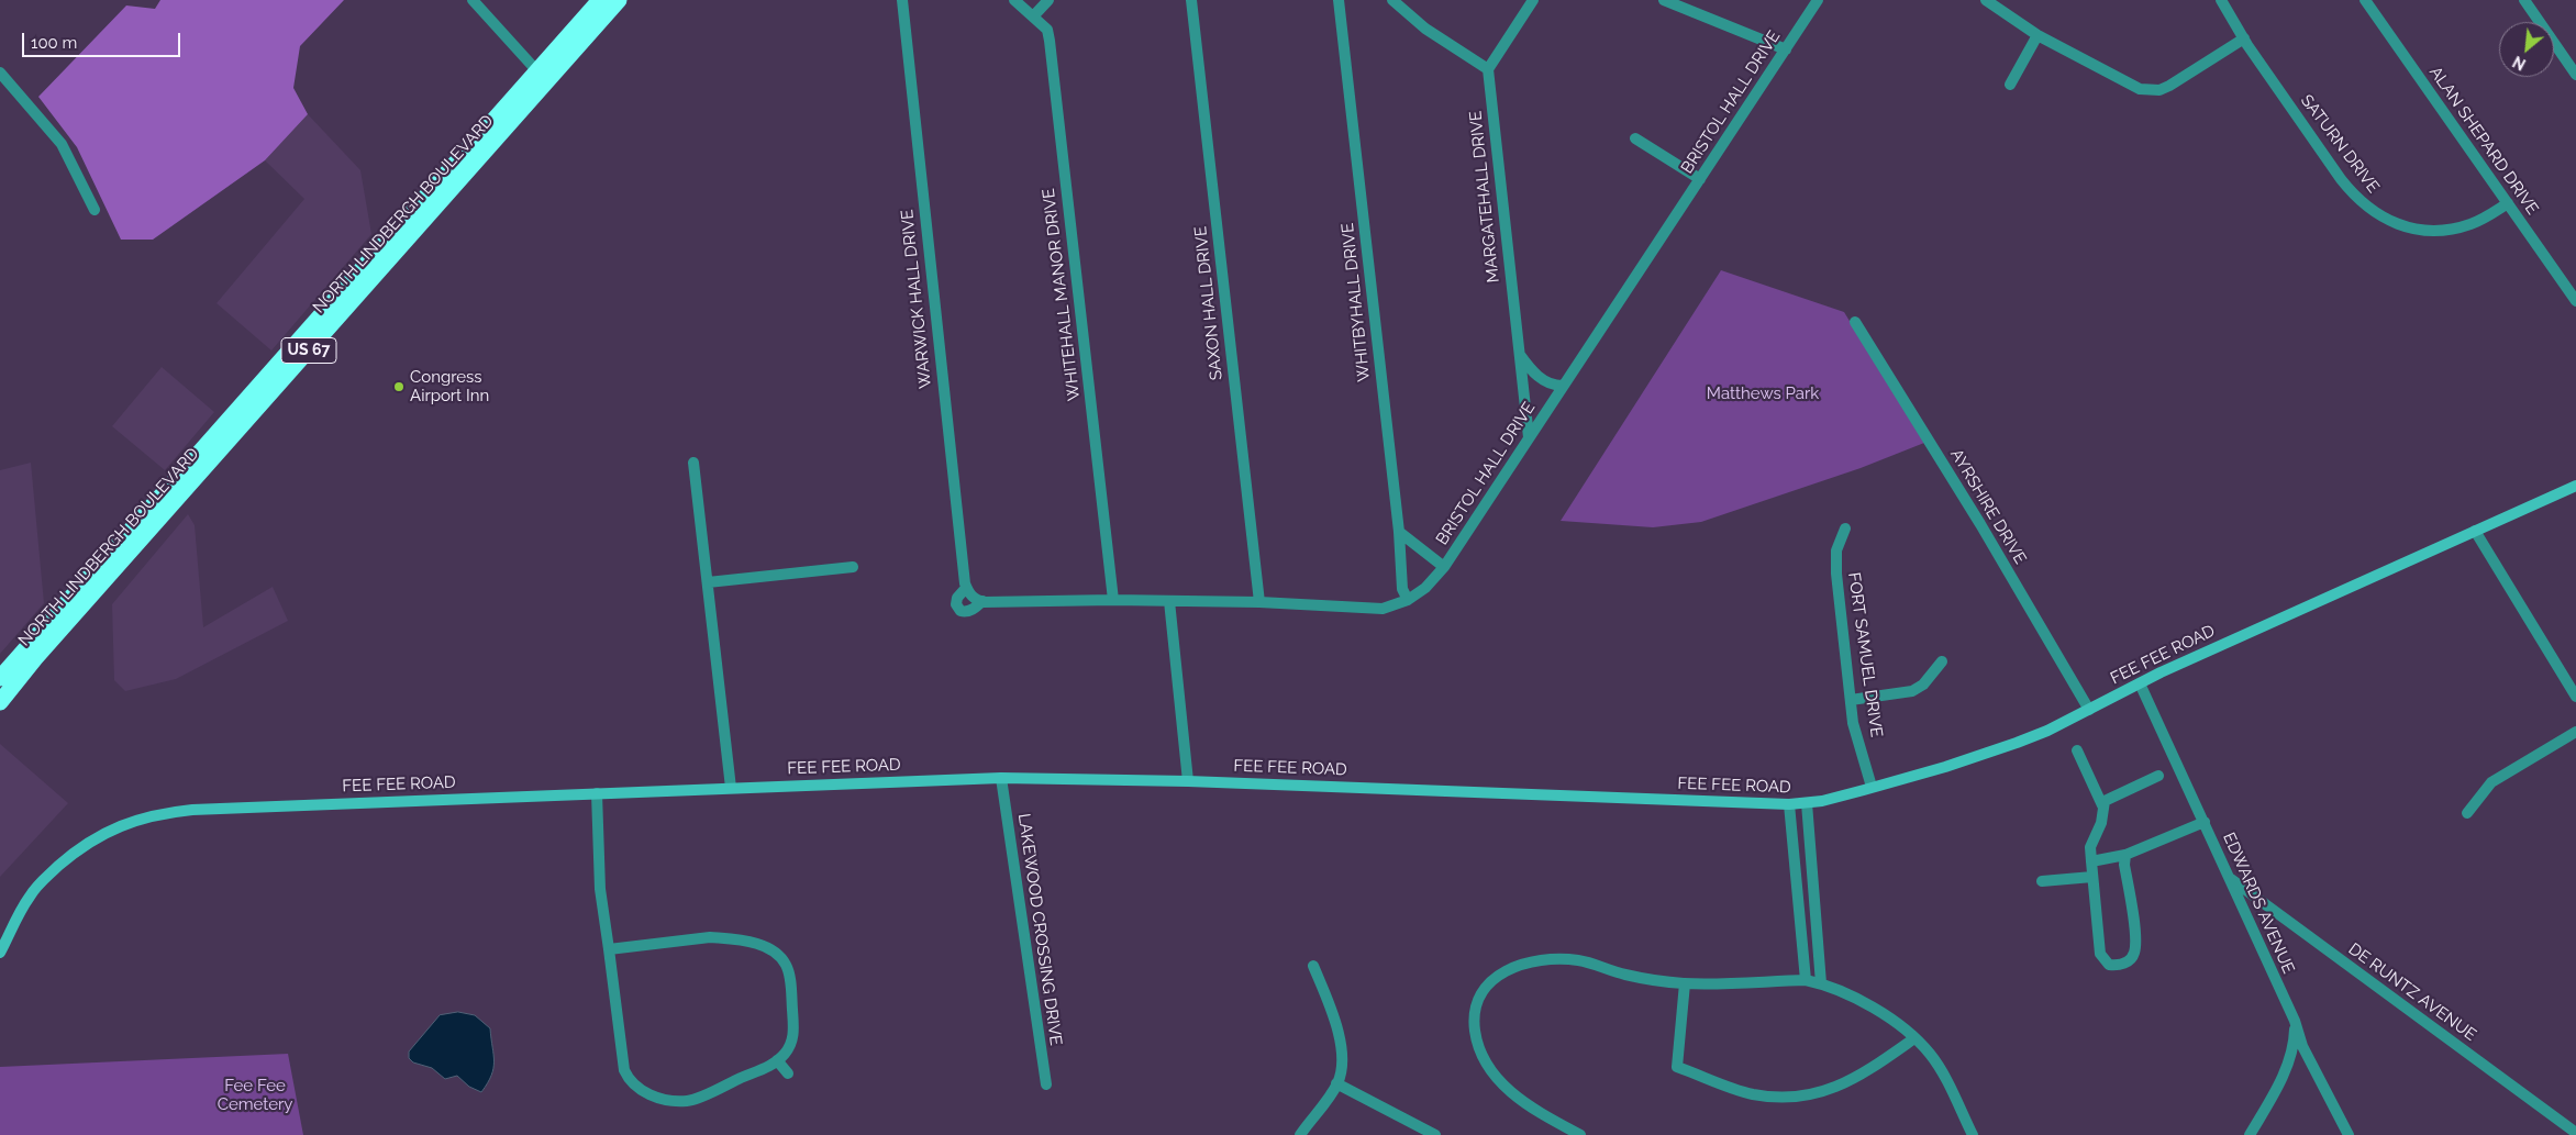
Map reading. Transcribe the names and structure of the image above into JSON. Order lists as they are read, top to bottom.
{
  "streets": {
    "highway": ["NORTH LINDBERGH BOULEVARD", "US 67"],
    "street": [
      "BRISTOL HALL DRIVE",
      "ALAN SHEPARD DRIVE",
      "SATURN DRIVE",
      "MARGATEHALL DRIVE",
      "WHITEHALL MANOR DRIVE",
      "WARWICK HALL DRIVE",
      "WHITBYHALL DRIVE",
      "SAXON HALL DRIVE",
      "AYRSHIRE DRIVE",
      "FORT SAMUEL DRIVE",
      "FEE FEE ROAD",
      "EDWARDS AVENUE",
      "LAKEWOOD CROSSING DRIVE",
      "DE RUNTZ AVENUE"
    ]
  },
  "crossings": [
    ["BRISTOL HALL DRIVE", "MARGATEHALL DRIVE"],
    ["BRISTOL HALL DRIVE", "WHITEHALL MANOR DRIVE"],
    ["BRISTOL HALL DRIVE", "WARWICK HALL DRIVE"],
    ["BRISTOL HALL DRIVE", "WHITBYHALL DRIVE"],
    ["BRISTOL HALL DRIVE", "SAXON HALL DRIVE"],
    ["ALAN SHEPARD DRIVE", "SATURN DRIVE"],
    ["AYRSHIRE DRIVE", "FEE FEE ROAD"],
    ["FORT SAMUEL DRIVE", "FEE FEE ROAD"],
    ["FEE FEE ROAD", "EDWARDS AVENUE"],
    ["FEE FEE ROAD", "LAKEWOOD CROSSING DRIVE"],
    ["EDWARDS AVENUE", "DE RUNTZ AVENUE"]
  ],
  "parks": ["Matthews Park", "Fee Fee Cemetery"],
  "places": ["Congress Airport Inn"],
  "scale_bar": "100 m",
  "north": "bottom left"
}
